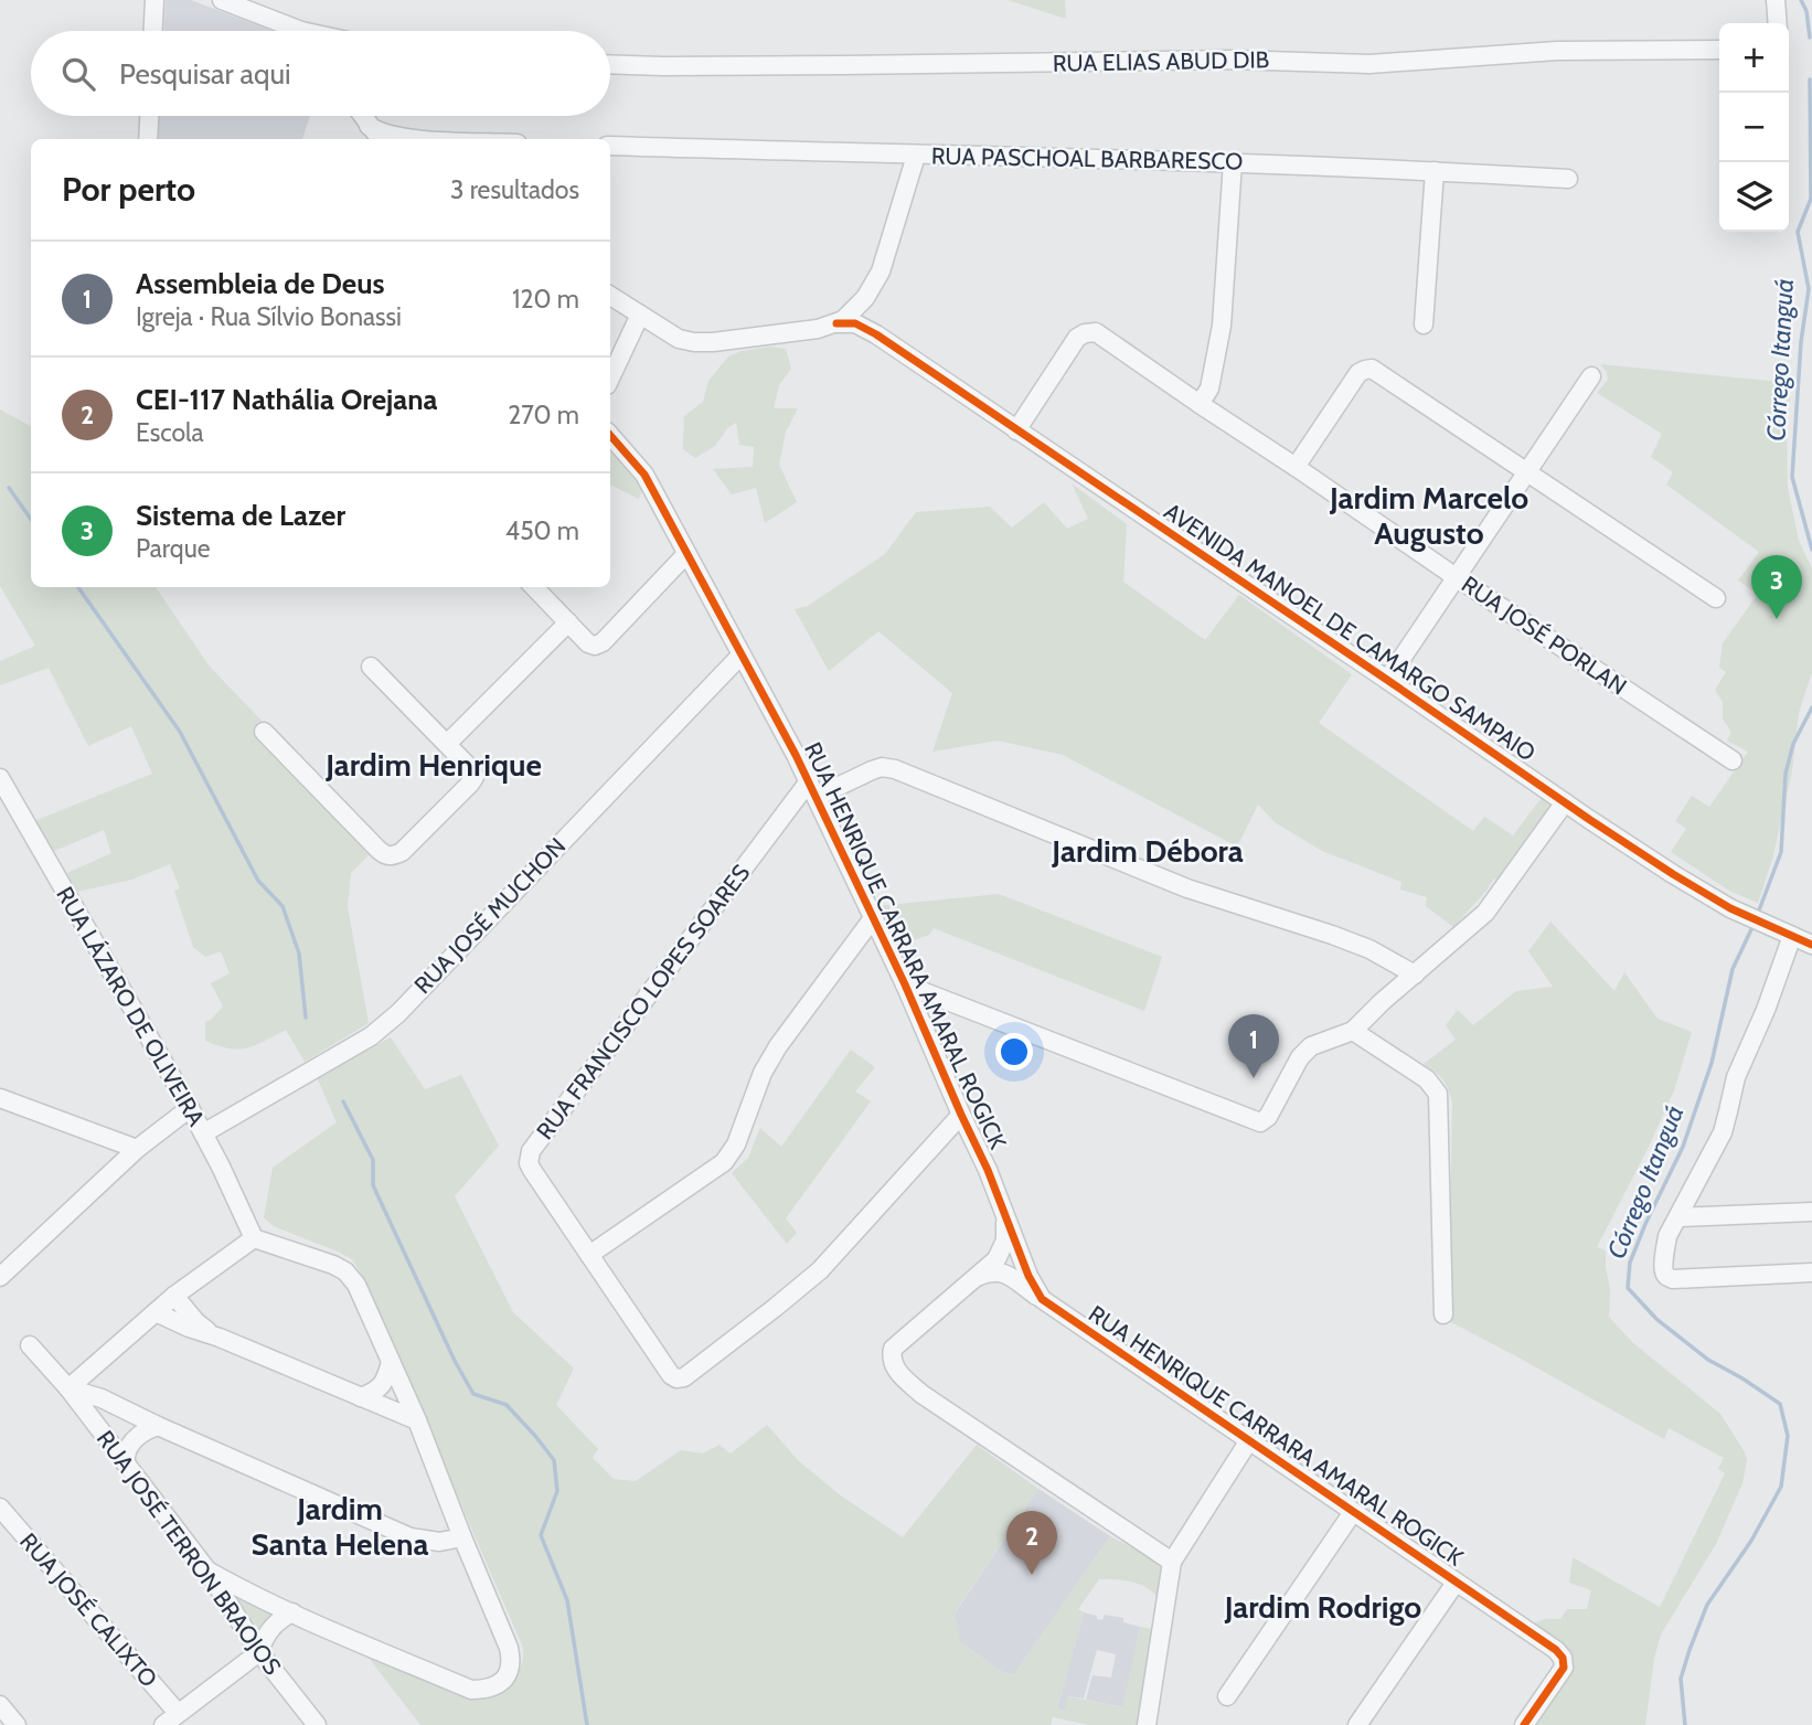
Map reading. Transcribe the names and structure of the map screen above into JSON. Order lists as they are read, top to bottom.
{
  "streets": {
    "street": [
      "RUA ELIAS ABUD DIB",
      "RUA PASCHOAL BARBARESCO",
      "AVENIDA MANOEL DE CAMARGO SAMPAIO",
      "RUA JOSÉ PORLAN",
      "RUA JOSÉ MUCHON",
      "RUA HENRIQUE CARRARA AMARAL ROGICK",
      "RUA FRANCISCO LOPES SOARES",
      "RUA LÁZARO DE OLIVEIRA",
      "RUA JOSÉ TERRON BRAOJOS",
      "RUA JOSÉ CALIXTO"
    ]
  },
  "crossings": [
    ["AVENIDA MANOEL DE CAMARGO SAMPAIO", "RUA JOSÉ PORLAN"],
    ["RUA JOSÉ MUCHON", "RUA HENRIQUE CARRARA AMARAL ROGICK"],
    ["RUA JOSÉ MUCHON", "RUA LÁZARO DE OLIVEIRA"],
    ["RUA HENRIQUE CARRARA AMARAL ROGICK", "RUA FRANCISCO LOPES SOARES"]
  ],
  "districts": [
    "Jardim Marcelo Augusto",
    "Jardim Henrique",
    "Jardim Débora",
    "Jardim Santa Helena",
    "Jardim Rodrigo"
  ],
  "water": ["Córrego Itanguá"],
  "page": {
    "map_buttons": ["+", "−"],
    "search": "Pesquisar aqui",
    "heading": ["Por perto", "3 resultados"],
    "list": [
      {
        "mark": "1",
        "name": "Assembleia de Deus",
        "note": "Igreja · Rua Sílvio Bonassi",
        "value": "120 m"
      },
      {
        "mark": "2",
        "name": "CEI-117 Nathália Orejana",
        "note": "Escola",
        "value": "270 m"
      },
      {
        "mark": "3",
        "name": "Sistema de Lazer",
        "note": "Parque",
        "value": "450 m"
      }
    ],
    "pins": ["3", "1", "2"]
  }
}
